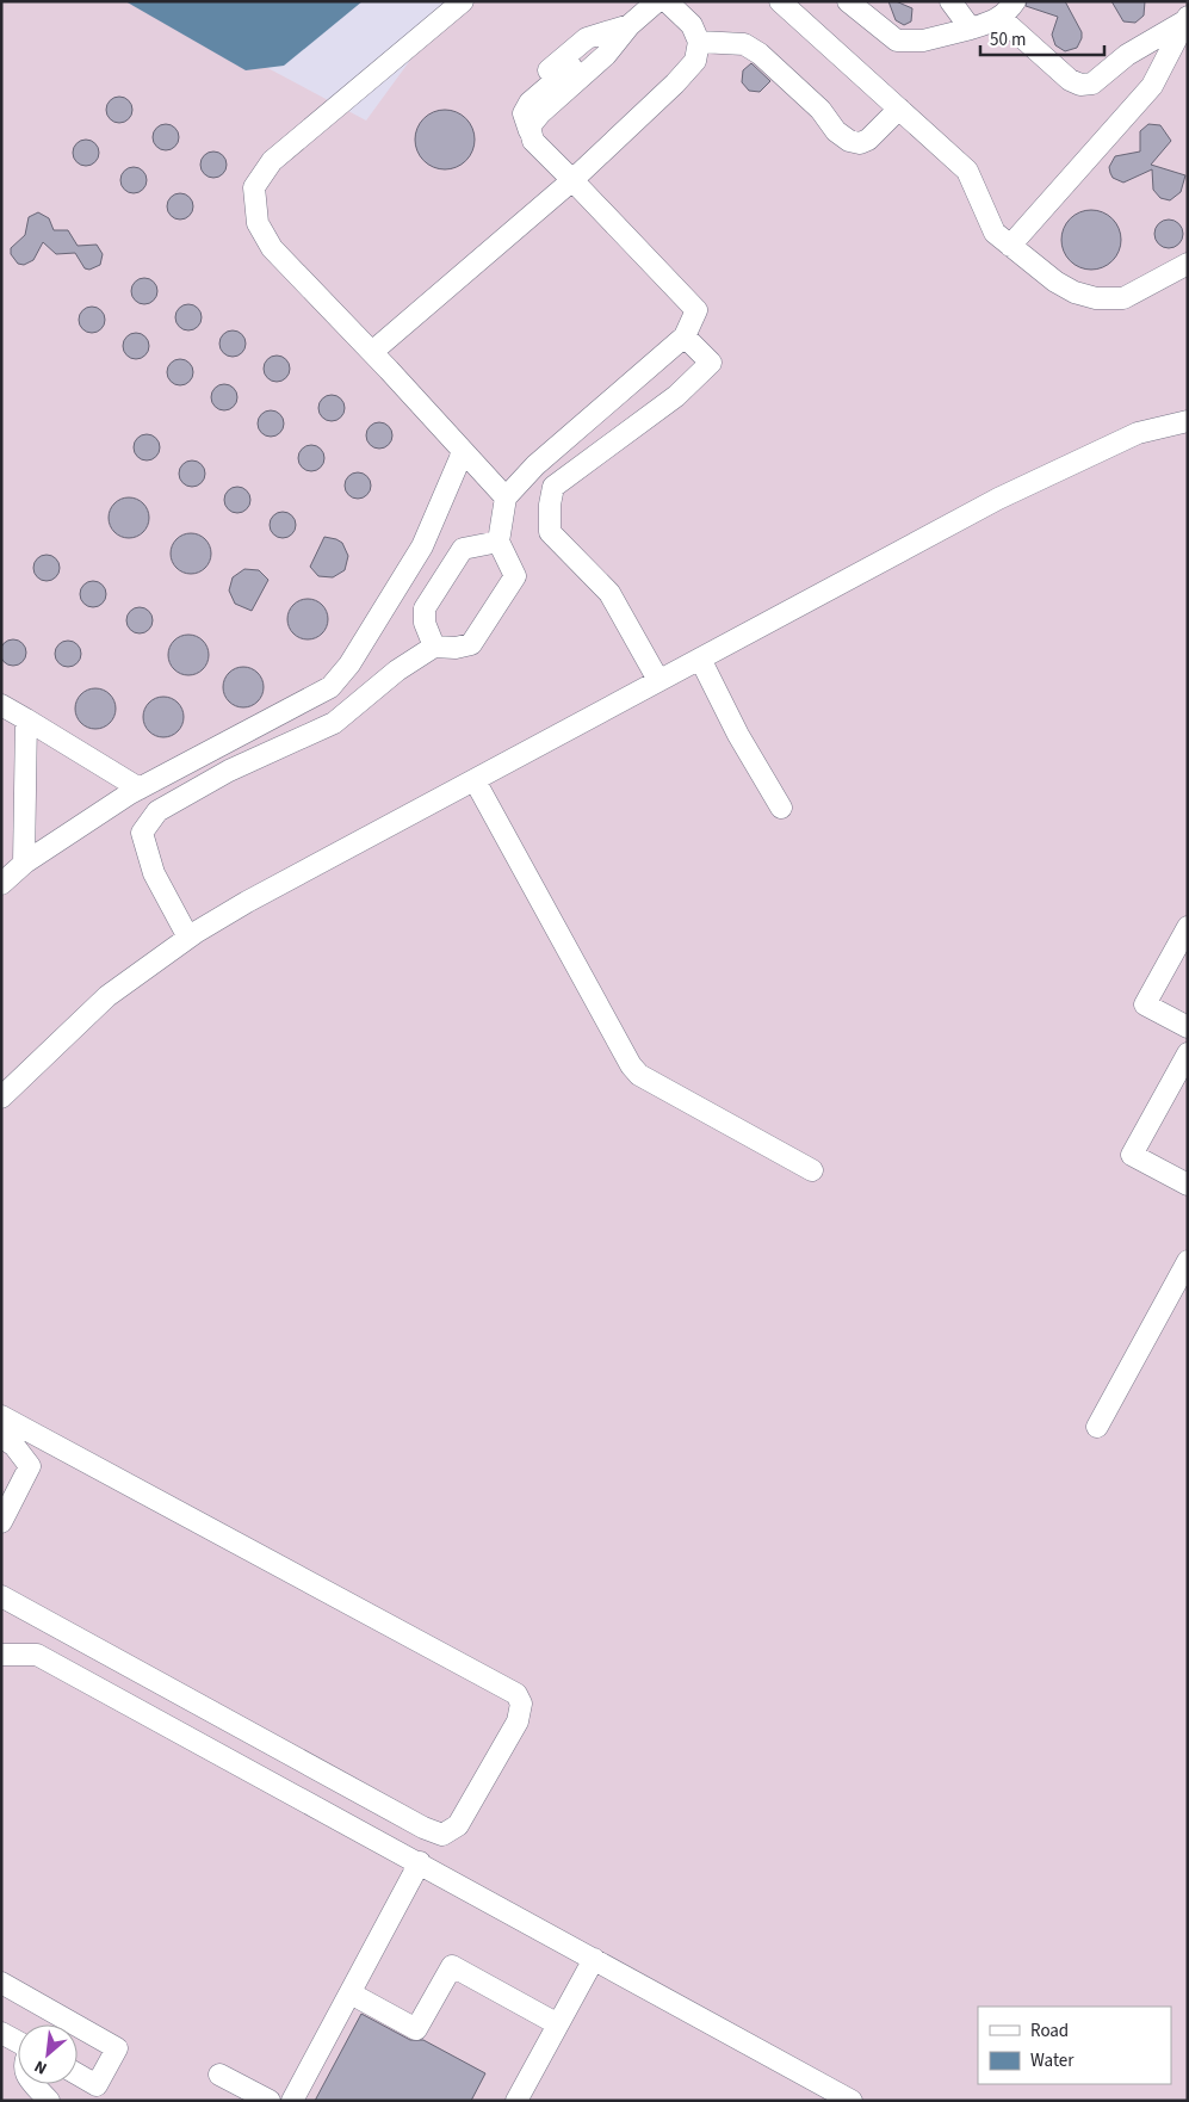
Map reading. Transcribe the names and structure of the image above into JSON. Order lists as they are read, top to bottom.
{
  "legend": ["Road", "Water"],
  "scale_bar": "50 m",
  "north": "bottom left"
}
